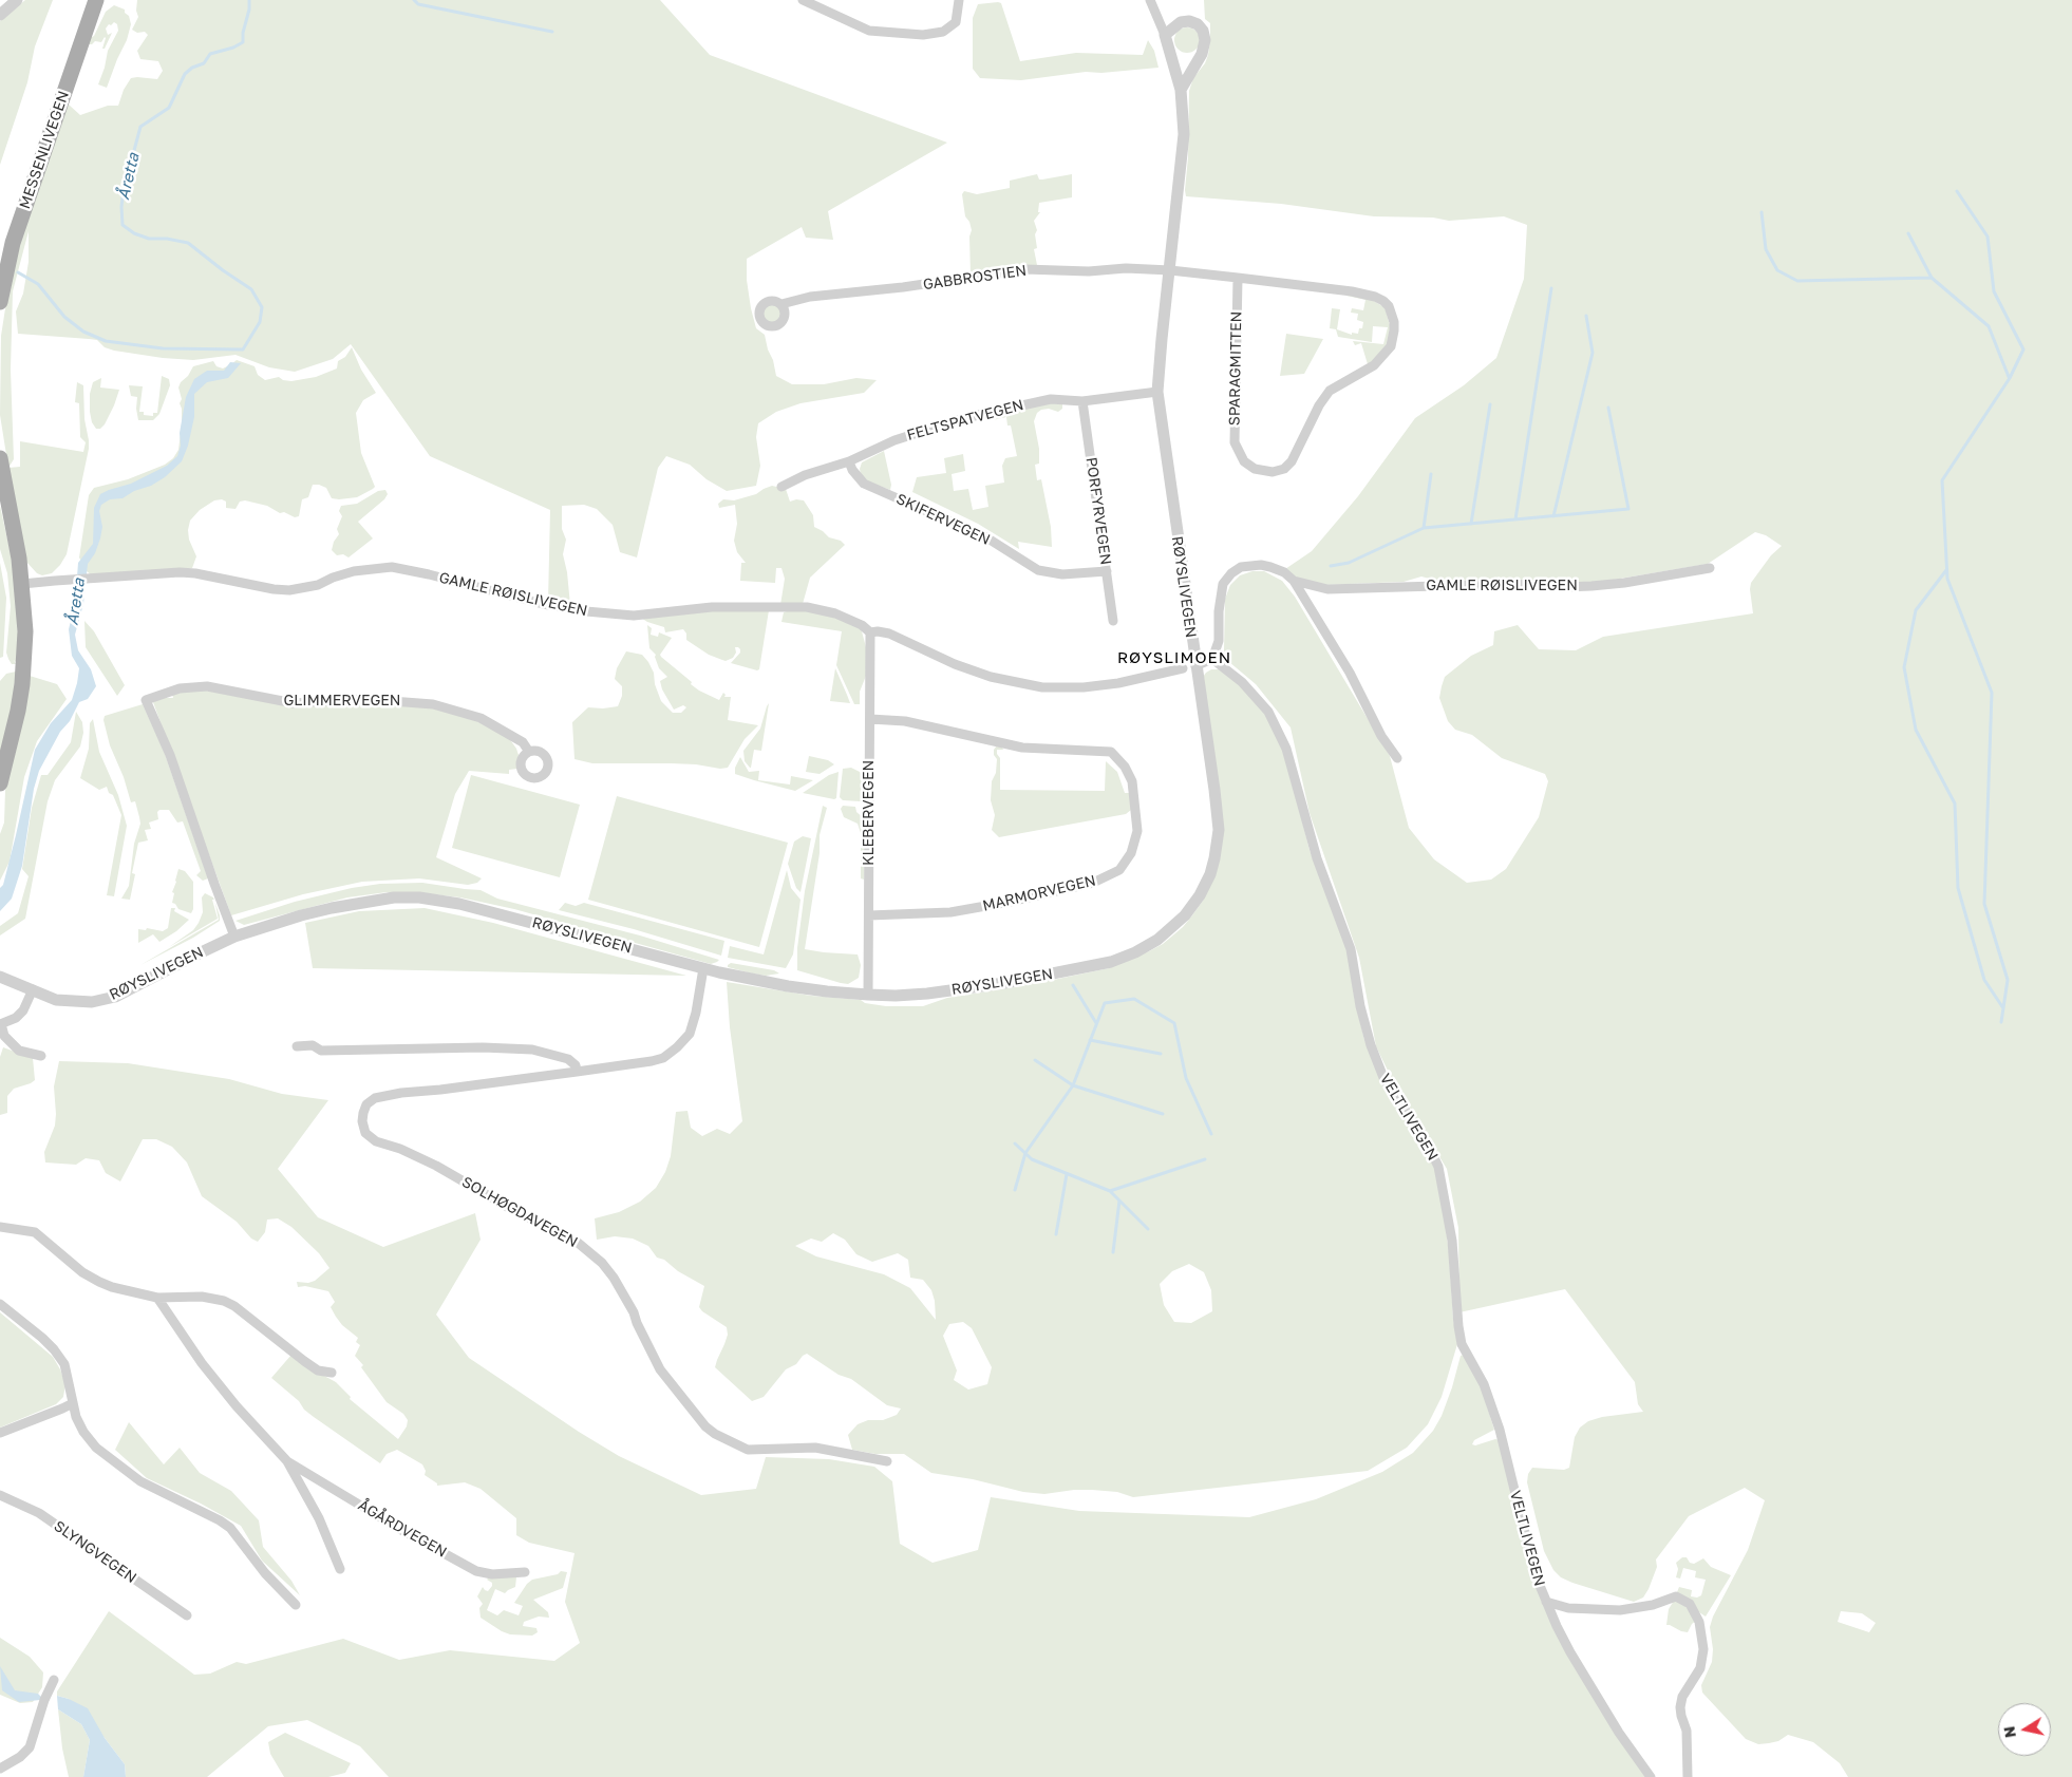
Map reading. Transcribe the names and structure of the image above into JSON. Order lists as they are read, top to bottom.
{
  "streets": {
    "main road": ["MESSENLIVEGEN"],
    "street": [
      "GABBROSTIEN",
      "SPARAGMITTEN",
      "FELTSPATVEGEN",
      "PORFYRVEGEN",
      "SKIFERVEGEN",
      "GAMLE RØISLIVEGEN",
      "RØYSLIVEGEN",
      "GLIMMERVEGEN",
      "KLEBERVEGEN",
      "MARMORVEGEN",
      "VELTLIVEGEN",
      "SOLHØGDAVEGEN",
      "ÅGÅRDVEGEN",
      "SLYNGVEGEN"
    ]
  },
  "crossings": [
    ["GABBROSTIEN", "SPARAGMITTEN"],
    ["GABBROSTIEN", "RØYSLIVEGEN"],
    ["SPARAGMITTEN", "RØYSLIVEGEN"],
    ["FELTSPATVEGEN", "PORFYRVEGEN"],
    ["FELTSPATVEGEN", "SKIFERVEGEN"],
    ["FELTSPATVEGEN", "RØYSLIVEGEN"],
    ["PORFYRVEGEN", "SKIFERVEGEN"],
    ["GAMLE RØISLIVEGEN", "KLEBERVEGEN"],
    ["GAMLE RØISLIVEGEN", "VELTLIVEGEN"],
    ["RØYSLIVEGEN", "GLIMMERVEGEN"],
    ["RØYSLIVEGEN", "KLEBERVEGEN"],
    ["RØYSLIVEGEN", "SOLHØGDAVEGEN"],
    ["KLEBERVEGEN", "MARMORVEGEN"]
  ],
  "districts": ["RØYSLIMOEN"],
  "water": ["Åretta"],
  "north": "left"
}
